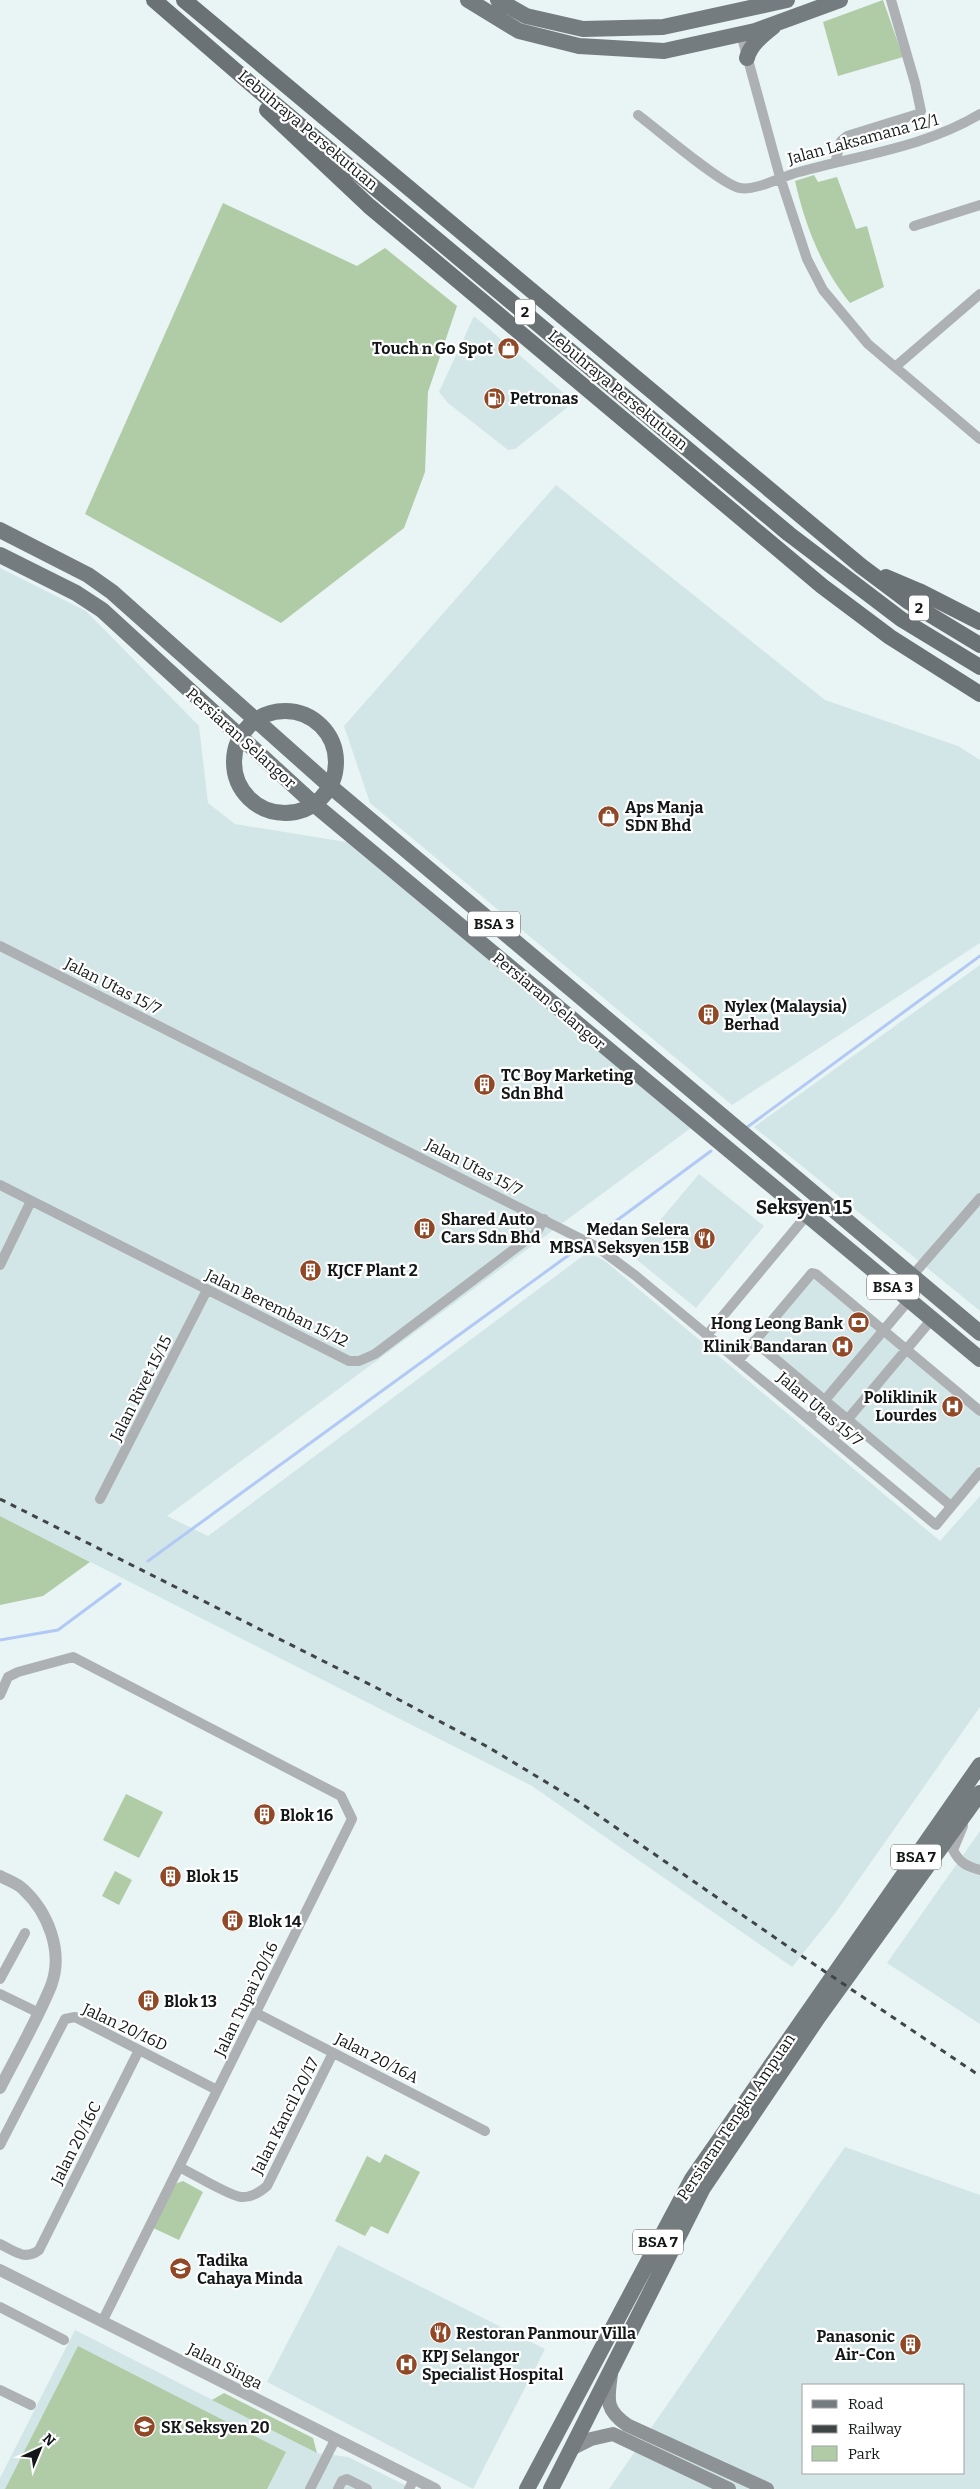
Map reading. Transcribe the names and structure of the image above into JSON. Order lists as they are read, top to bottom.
{
  "streets": {
    "highway": ["Lebuhraya Persekutuan", "2"],
    "main road": [
      "Persiaran Selangor",
      "BSA 3",
      "BSA 7",
      "Persiaran Tengku Ampuan"
    ],
    "street": [
      "Jalan Laksamana 12/1",
      "Jalan Utas 15/7",
      "Jalan Beremban 15/12",
      "Jalan Rivet 15/15",
      "Jalan Tupai 20/16",
      "Jalan 20/16D",
      "Jalan 20/16A",
      "Jalan Kancil 20/17",
      "Jalan 20/16C",
      "Jalan Singa"
    ]
  },
  "crossings": [
    ["Jalan Utas 15/7", "Jalan Beremban 15/12"],
    ["Jalan Beremban 15/12", "Jalan Rivet 15/15"],
    ["Jalan Tupai 20/16", "Jalan 20/16D"],
    ["Jalan Tupai 20/16", "Jalan 20/16A"],
    ["Jalan Tupai 20/16", "Jalan Kancil 20/17"],
    ["Jalan Tupai 20/16", "Jalan Singa"],
    ["Jalan 20/16D", "Jalan 20/16C"],
    ["Jalan 20/16A", "Jalan Kancil 20/17"]
  ],
  "districts": ["Seksyen 15"],
  "places": {
    "shop": ["Touch n Go Spot", "Aps Manja SDN Bhd"],
    "fuel station": ["Petronas"],
    "building": [
      "Nylex (Malaysia) Berhad",
      "TC Boy Marketing Sdn Bhd",
      "Shared Auto Cars Sdn Bhd",
      "KJCF Plant 2",
      "Blok 16",
      "Blok 15",
      "Blok 14",
      "Blok 13",
      "Panasonic Air-Con"
    ],
    "restaurant": ["Medan Selera MBSA Seksyen 15B", "Restoran Panmour Villa"],
    "bank": ["Hong Leong Bank"],
    "hospital": ["Klinik Bandaran", "Poliklinik Lourdes", "KPJ Selangor Specialist Hospital"],
    "school or university": ["Tadika Cahaya Minda", "SK Seksyen 20"]
  },
  "legend": ["Road", "Railway", "Park"],
  "north": "top right"
}
